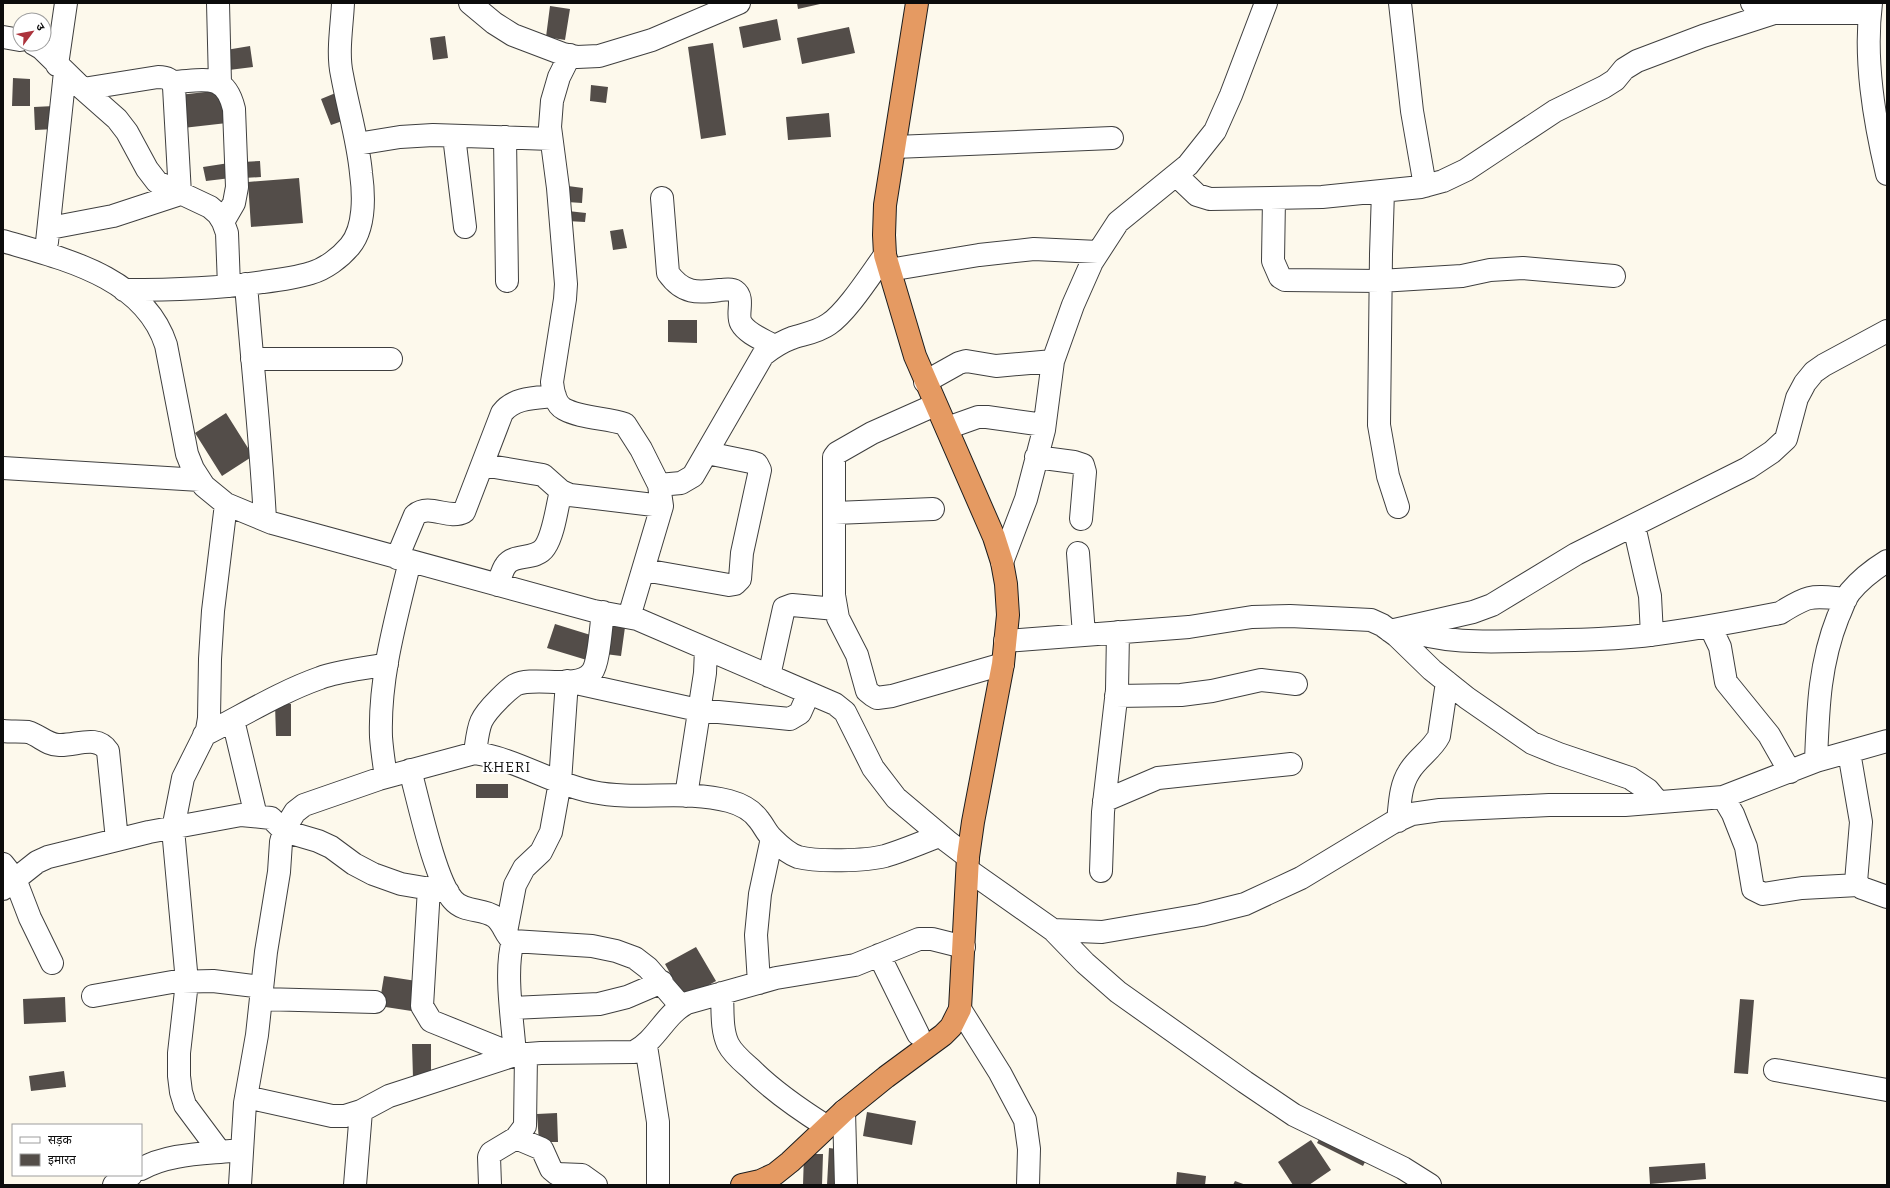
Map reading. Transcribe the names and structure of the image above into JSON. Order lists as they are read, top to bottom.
{
  "districts": ["KHERI"],
  "legend": ["सड़क", "इमारत"],
  "north": "top right"
}
